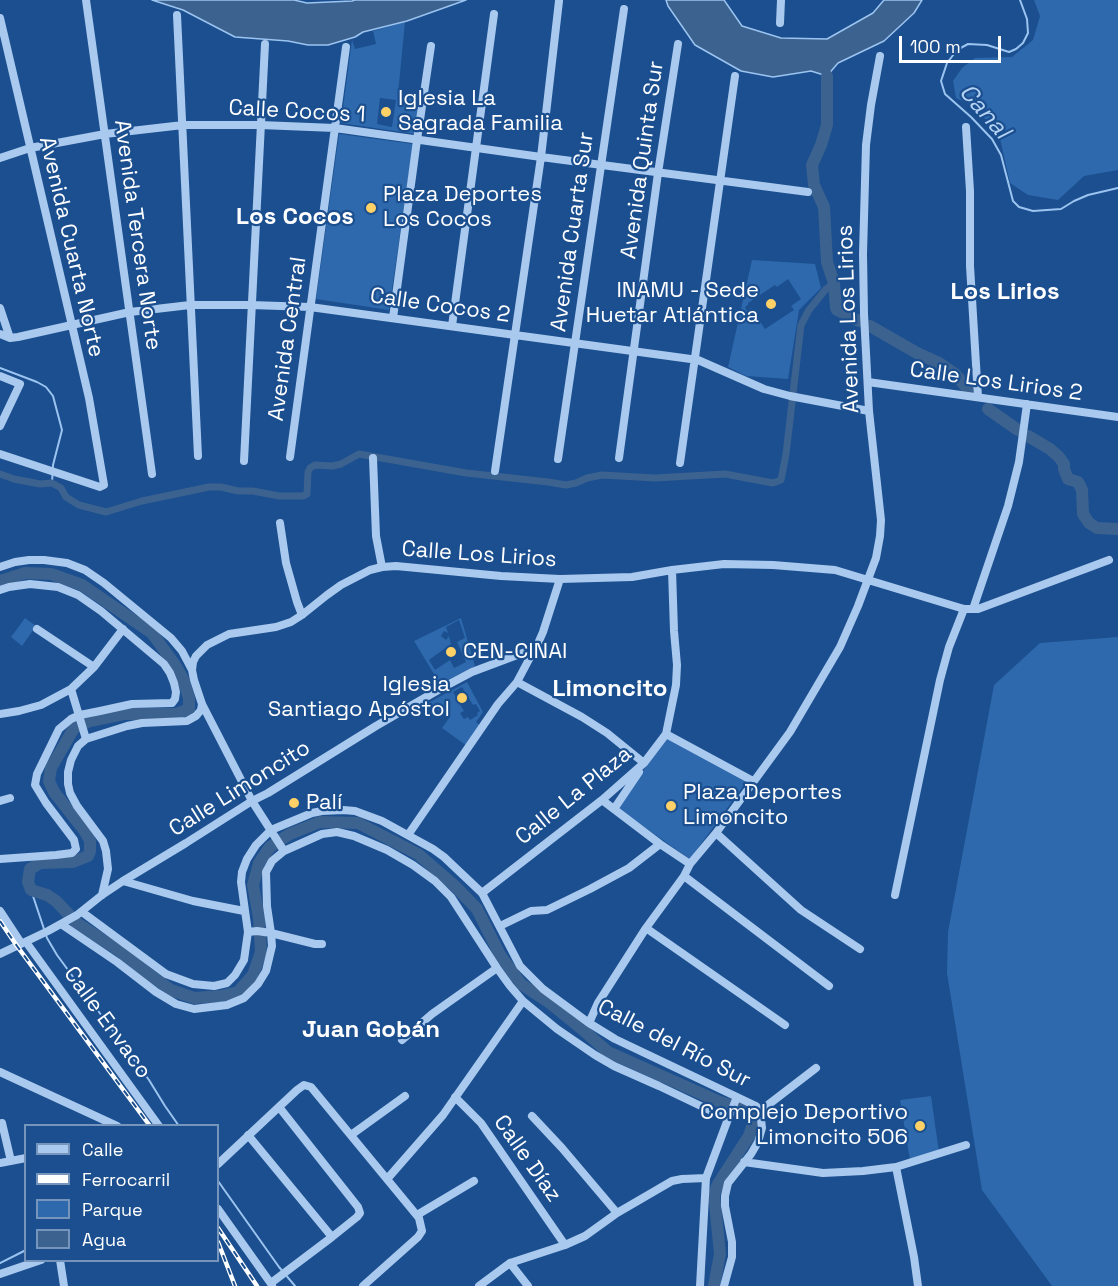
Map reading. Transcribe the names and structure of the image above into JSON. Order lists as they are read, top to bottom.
{
  "streets": {
    "street": [
      "Calle Cocos 1",
      "Avenida Quinta Sur",
      "Avenida Cuarta Sur",
      "Avenida Tercera Norte",
      "Avenida Cuarta Norte",
      "Calle Cocos 2",
      "Avenida Los Lirios",
      "Avenida Central",
      "Calle Los Lirios 2",
      "Calle Los Lirios",
      "Calle Limoncito",
      "Calle La Plaza",
      "Calle Envaco",
      "Calle del Río Sur",
      "Calle Díaz"
    ]
  },
  "crossings": [
    ["Calle Cocos 1", "Avenida Quinta Sur"],
    ["Calle Cocos 1", "Avenida Cuarta Sur"],
    ["Calle Cocos 1", "Avenida Tercera Norte"],
    ["Calle Cocos 1", "Avenida Cuarta Norte"],
    ["Calle Cocos 1", "Avenida Central"],
    ["Avenida Quinta Sur", "Calle Cocos 2"],
    ["Avenida Cuarta Sur", "Calle Cocos 2"],
    ["Avenida Tercera Norte", "Calle Cocos 2"],
    ["Avenida Cuarta Norte", "Calle Cocos 2"],
    ["Calle Cocos 2", "Avenida Los Lirios"],
    ["Calle Cocos 2", "Avenida Central"],
    ["Avenida Los Lirios", "Calle Los Lirios 2"],
    ["Avenida Los Lirios", "Calle Los Lirios"],
    ["Avenida Los Lirios", "Calle del Río Sur"],
    ["Calle Los Lirios", "Calle La Plaza"],
    ["Calle Limoncito", "Calle Envaco"],
    ["Calle Limoncito", "Calle del Río Sur"],
    ["Calle La Plaza", "Calle del Río Sur"]
  ],
  "districts": [
    "Los Cocos",
    "Los Lirios",
    "Limoncito",
    "Juan Gobán"
  ],
  "water": ["Canal"],
  "places": [
    "Iglesia La Sagrada Familia",
    "Plaza Deportes Los Cocos",
    "INAMU - Sede Huetar Atlántica",
    "CEN-CINAI",
    "Iglesia Santiago Apóstol",
    "Palí",
    "Plaza Deportes Limoncito",
    "Complejo Deportivo Limoncito 506"
  ],
  "legend": [
    "Calle",
    "Ferrocarril",
    "Parque",
    "Agua"
  ],
  "scale_bar": "100 m"
}
